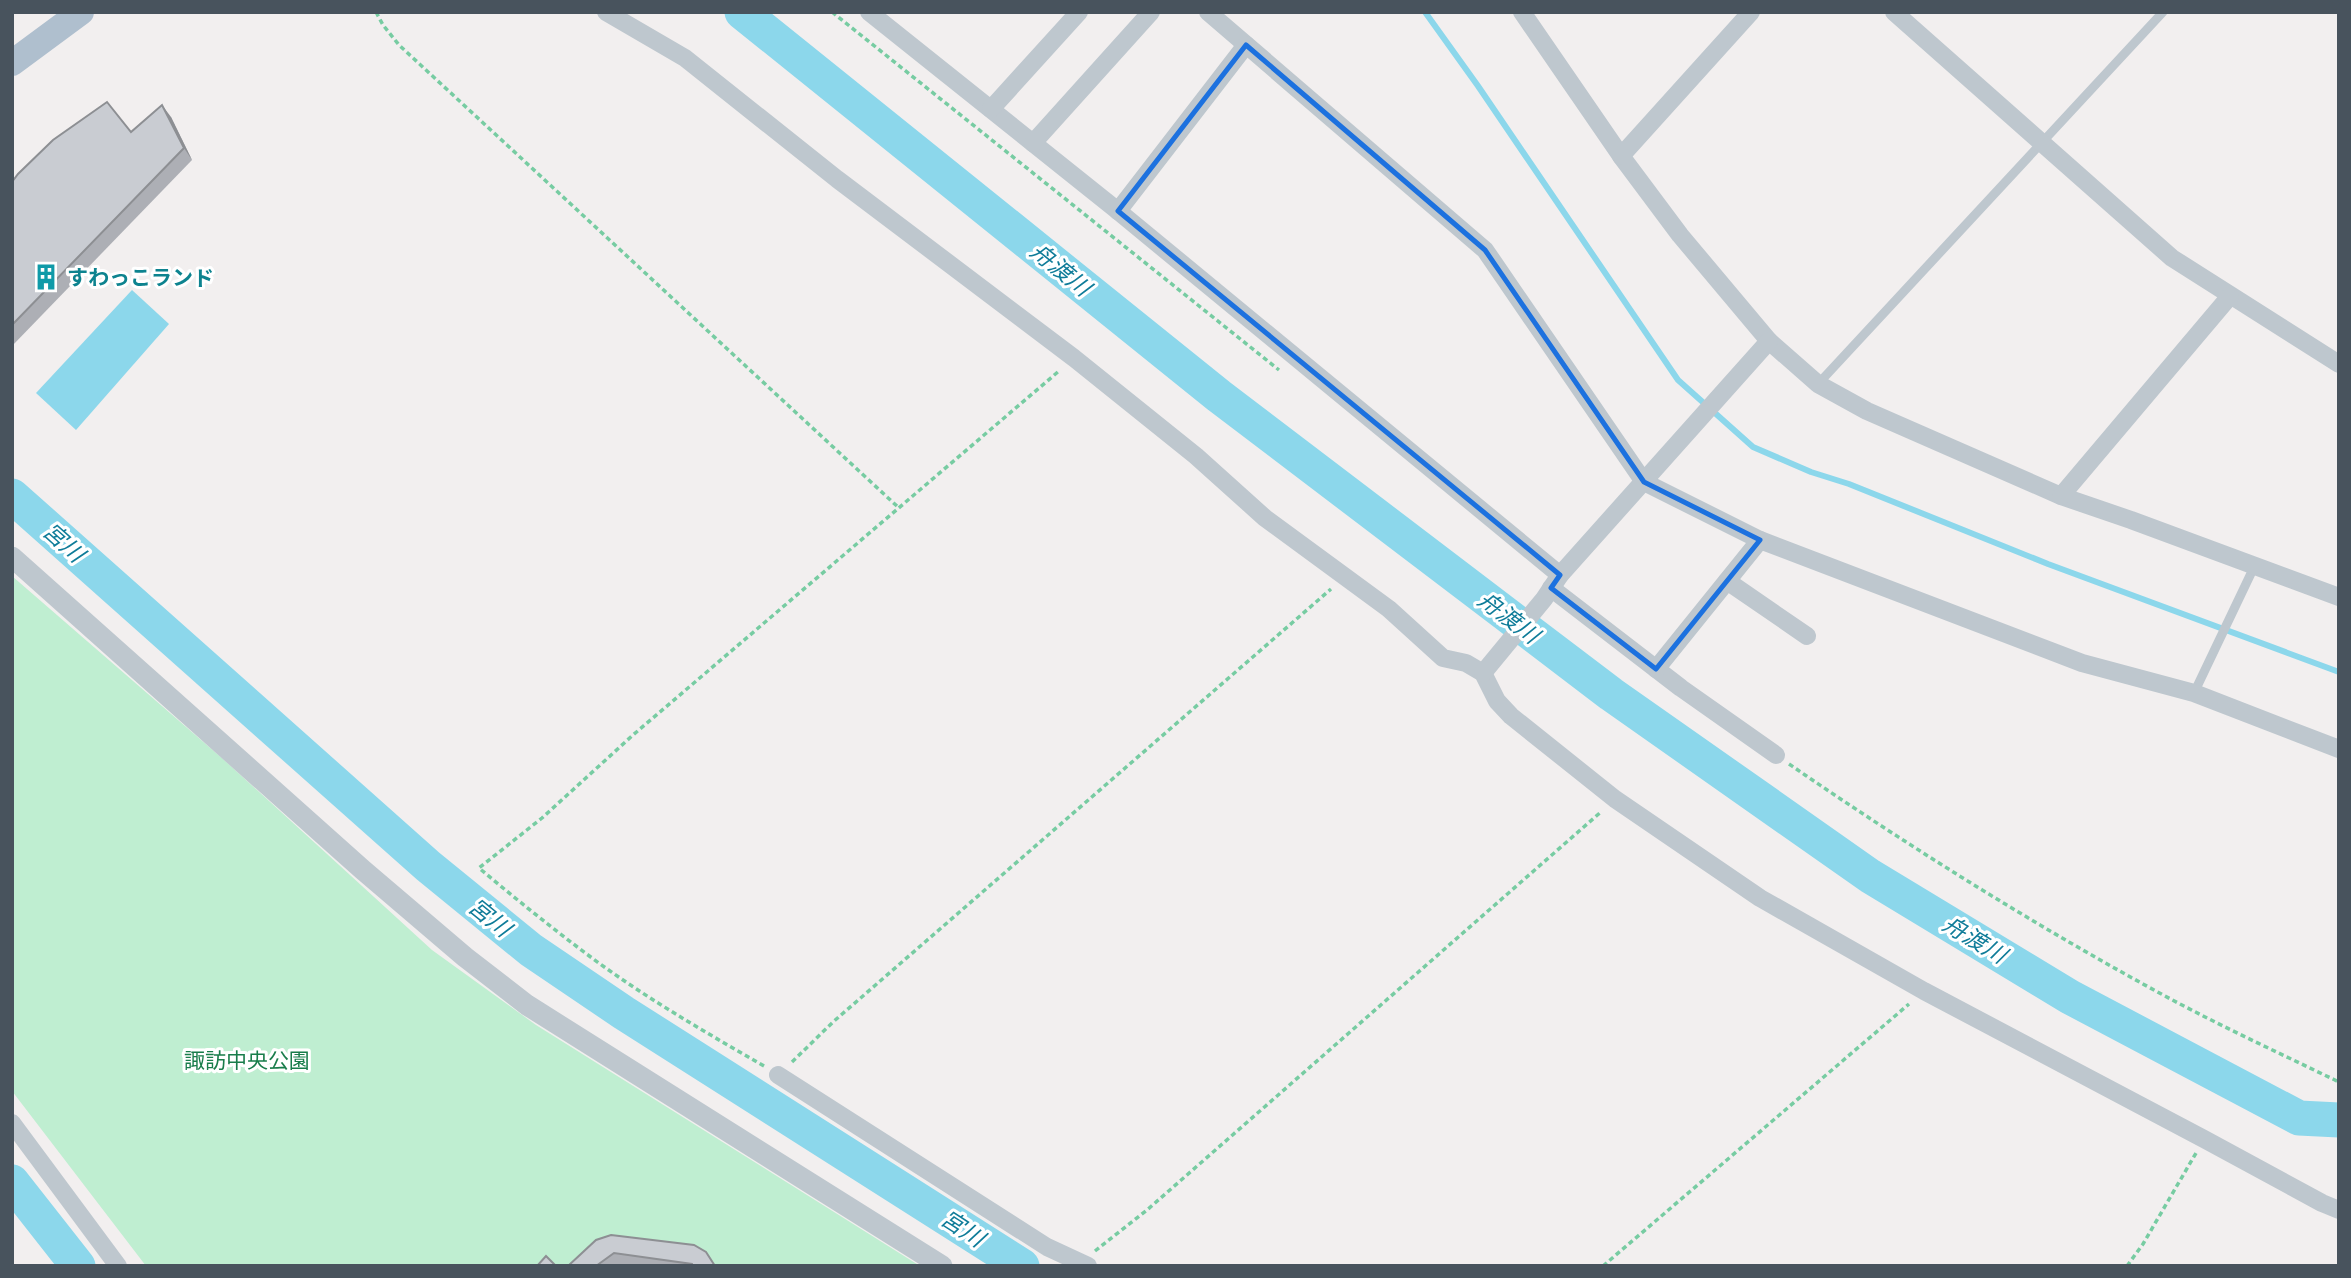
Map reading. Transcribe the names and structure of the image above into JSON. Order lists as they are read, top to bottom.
{
  "water": ["舟渡川", "宮川"],
  "parks": ["諏訪中央公園"],
  "places": {
    "building": ["すわっこランド"]
  }
}
